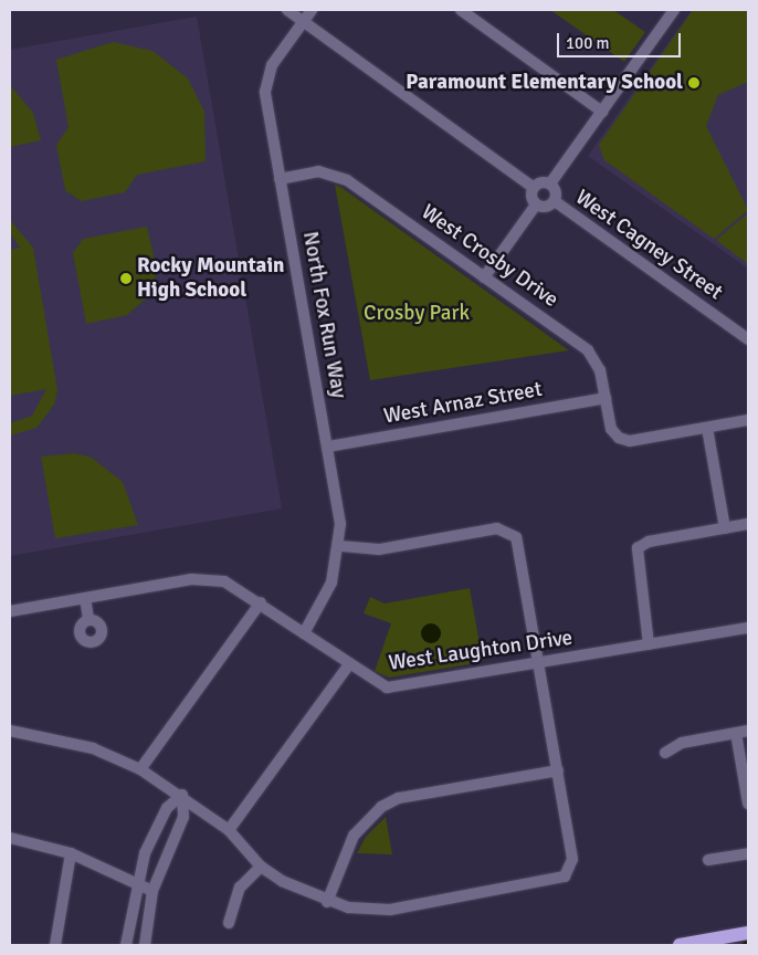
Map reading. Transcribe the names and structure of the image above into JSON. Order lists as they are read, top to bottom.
{
  "streets": {
    "street": [
      "West Cagney Street",
      "West Crosby Drive",
      "North Fox Run Way",
      "West Arnaz Street",
      "West Laughton Drive"
    ]
  },
  "crossings": [
    ["West Crosby Drive", "North Fox Run Way"],
    ["West Crosby Drive", "West Arnaz Street"],
    ["North Fox Run Way", "West Arnaz Street"],
    ["North Fox Run Way", "West Laughton Drive"]
  ],
  "parks": ["Crosby Park"],
  "places": ["Paramount Elementary School", "Rocky Mountain High School"],
  "scale_bar": "100 m"
}
